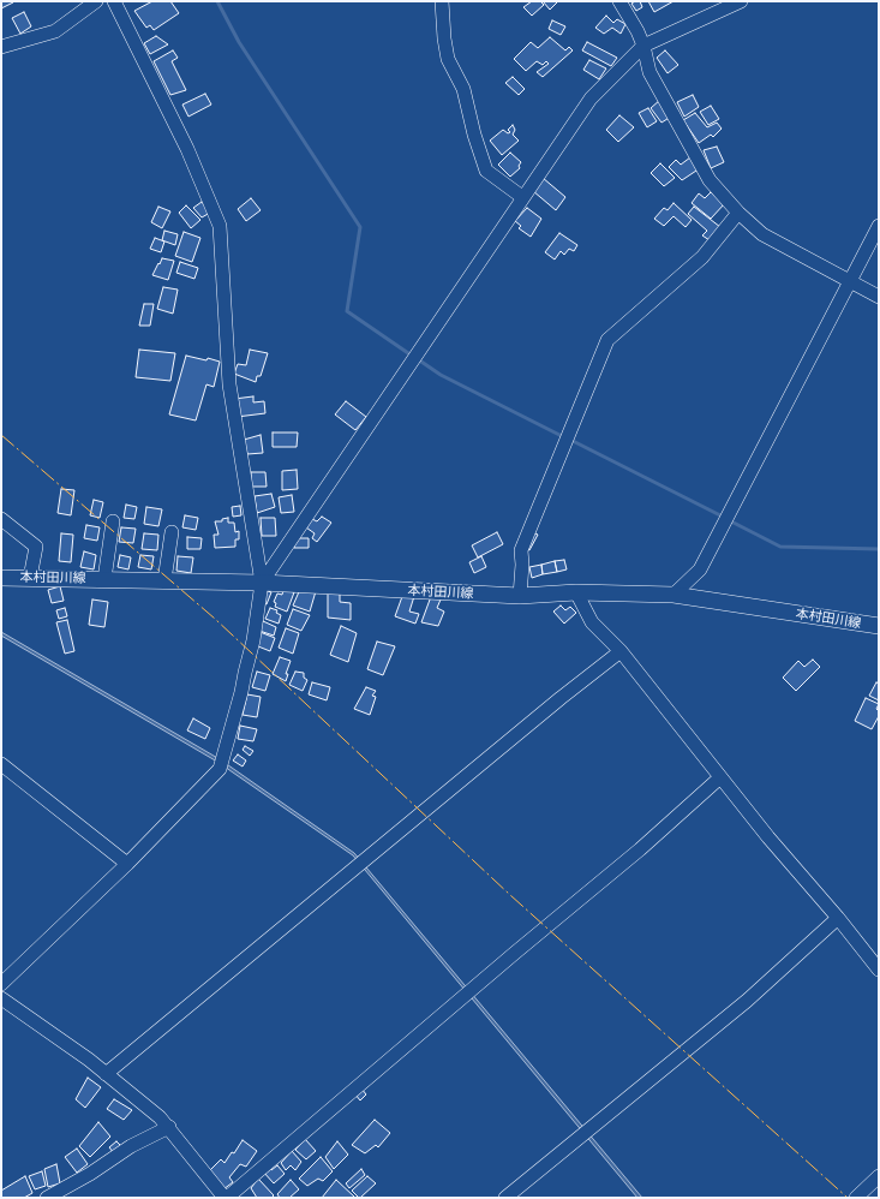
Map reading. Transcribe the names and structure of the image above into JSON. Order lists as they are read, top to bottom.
{
  "streets": {
    "main road": ["本村田川線"]
  }
}
